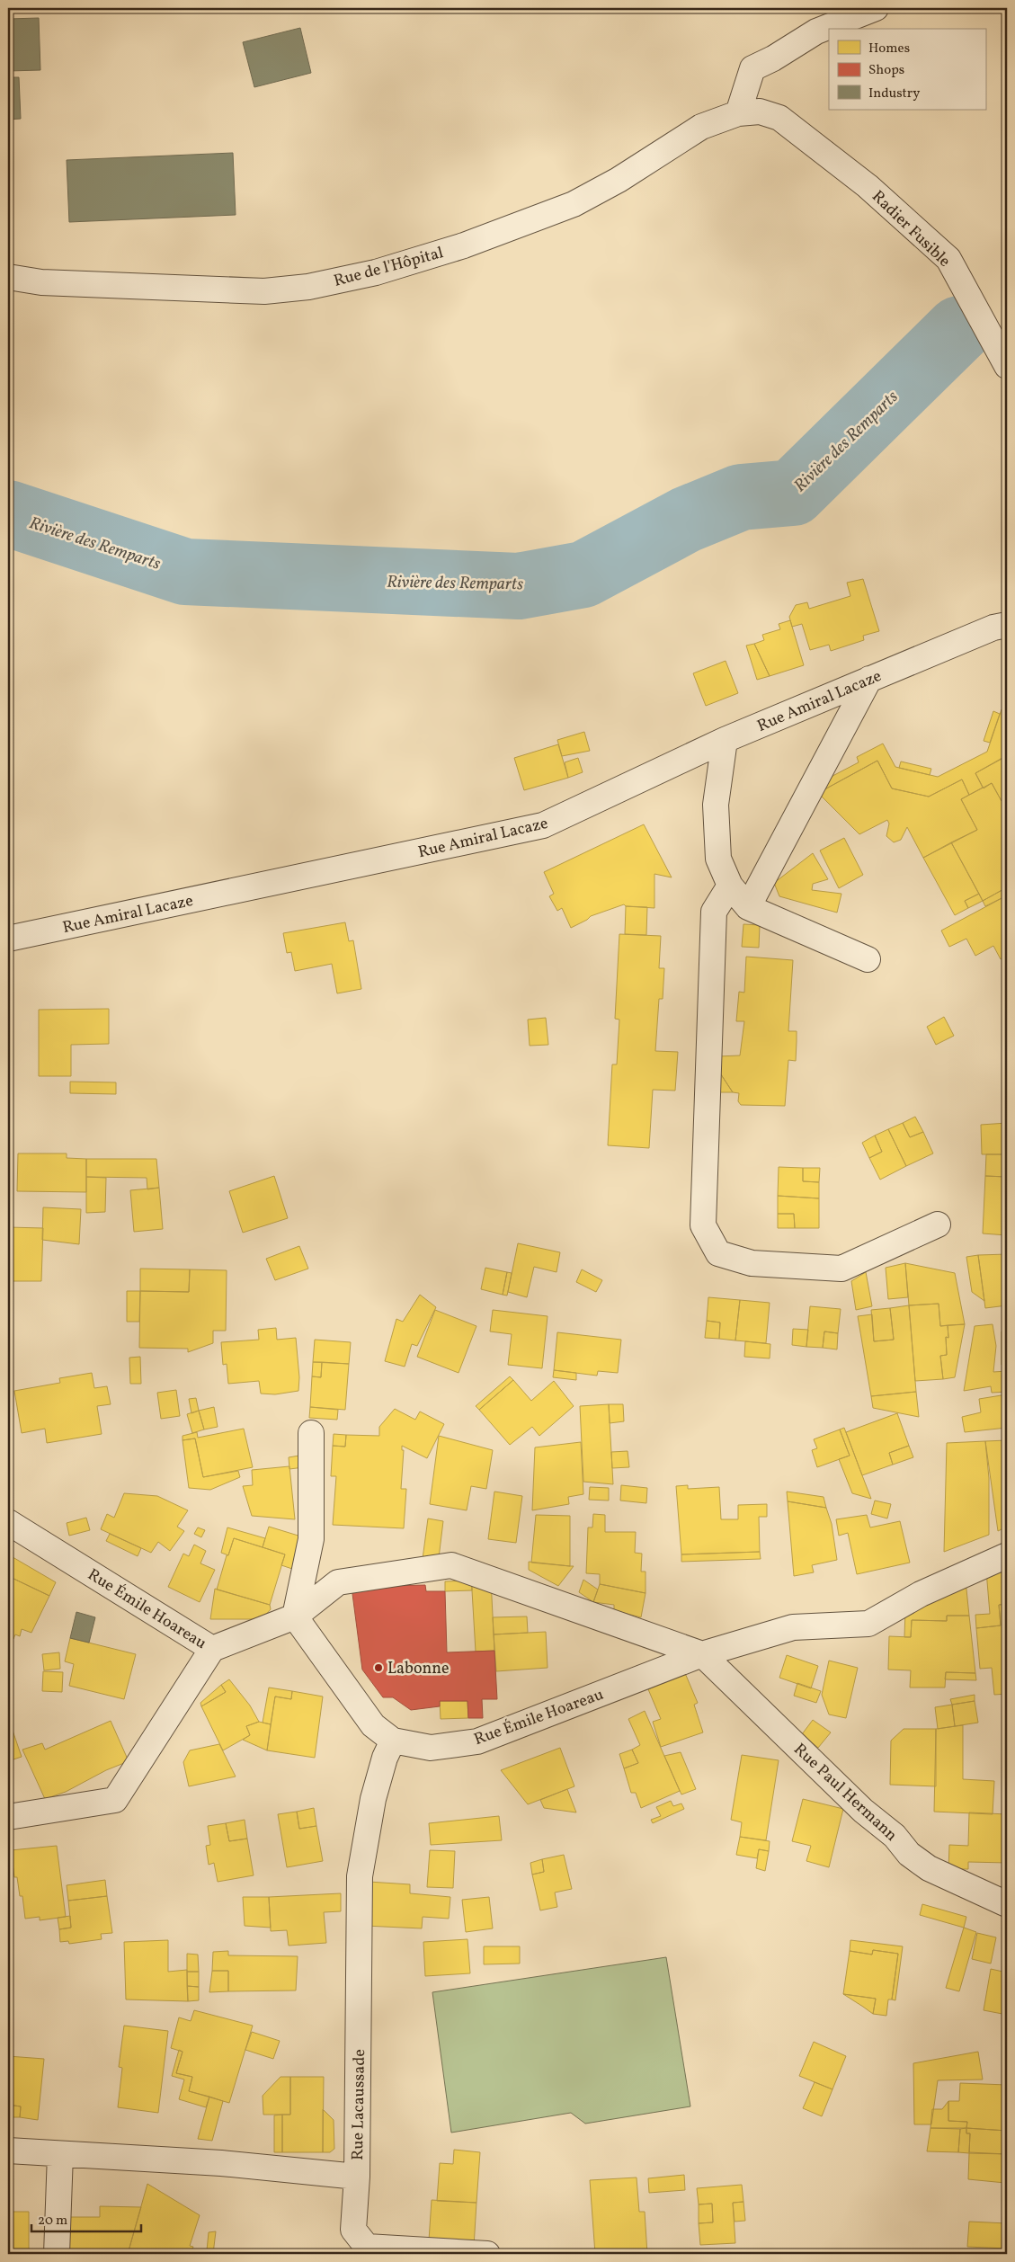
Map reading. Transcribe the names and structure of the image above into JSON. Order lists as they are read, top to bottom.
{
  "streets": {
    "street": [
      "Radier Fusible",
      "Rue de l'Hôpital",
      "Rue Amiral Lacaze",
      "Rue Émile Hoareau",
      "Rue Paul Hermann",
      "Rue Lacaussade"
    ]
  },
  "crossings": [
    ["Radier Fusible", "Rue de l'Hôpital"],
    ["Rue Émile Hoareau", "Rue Paul Hermann"],
    ["Rue Émile Hoareau", "Rue Lacaussade"]
  ],
  "water": ["Rivière des Remparts"],
  "places": ["Labonne"],
  "legend": ["Homes", "Shops", "Industry"],
  "scale_bar": "20 m"
}
